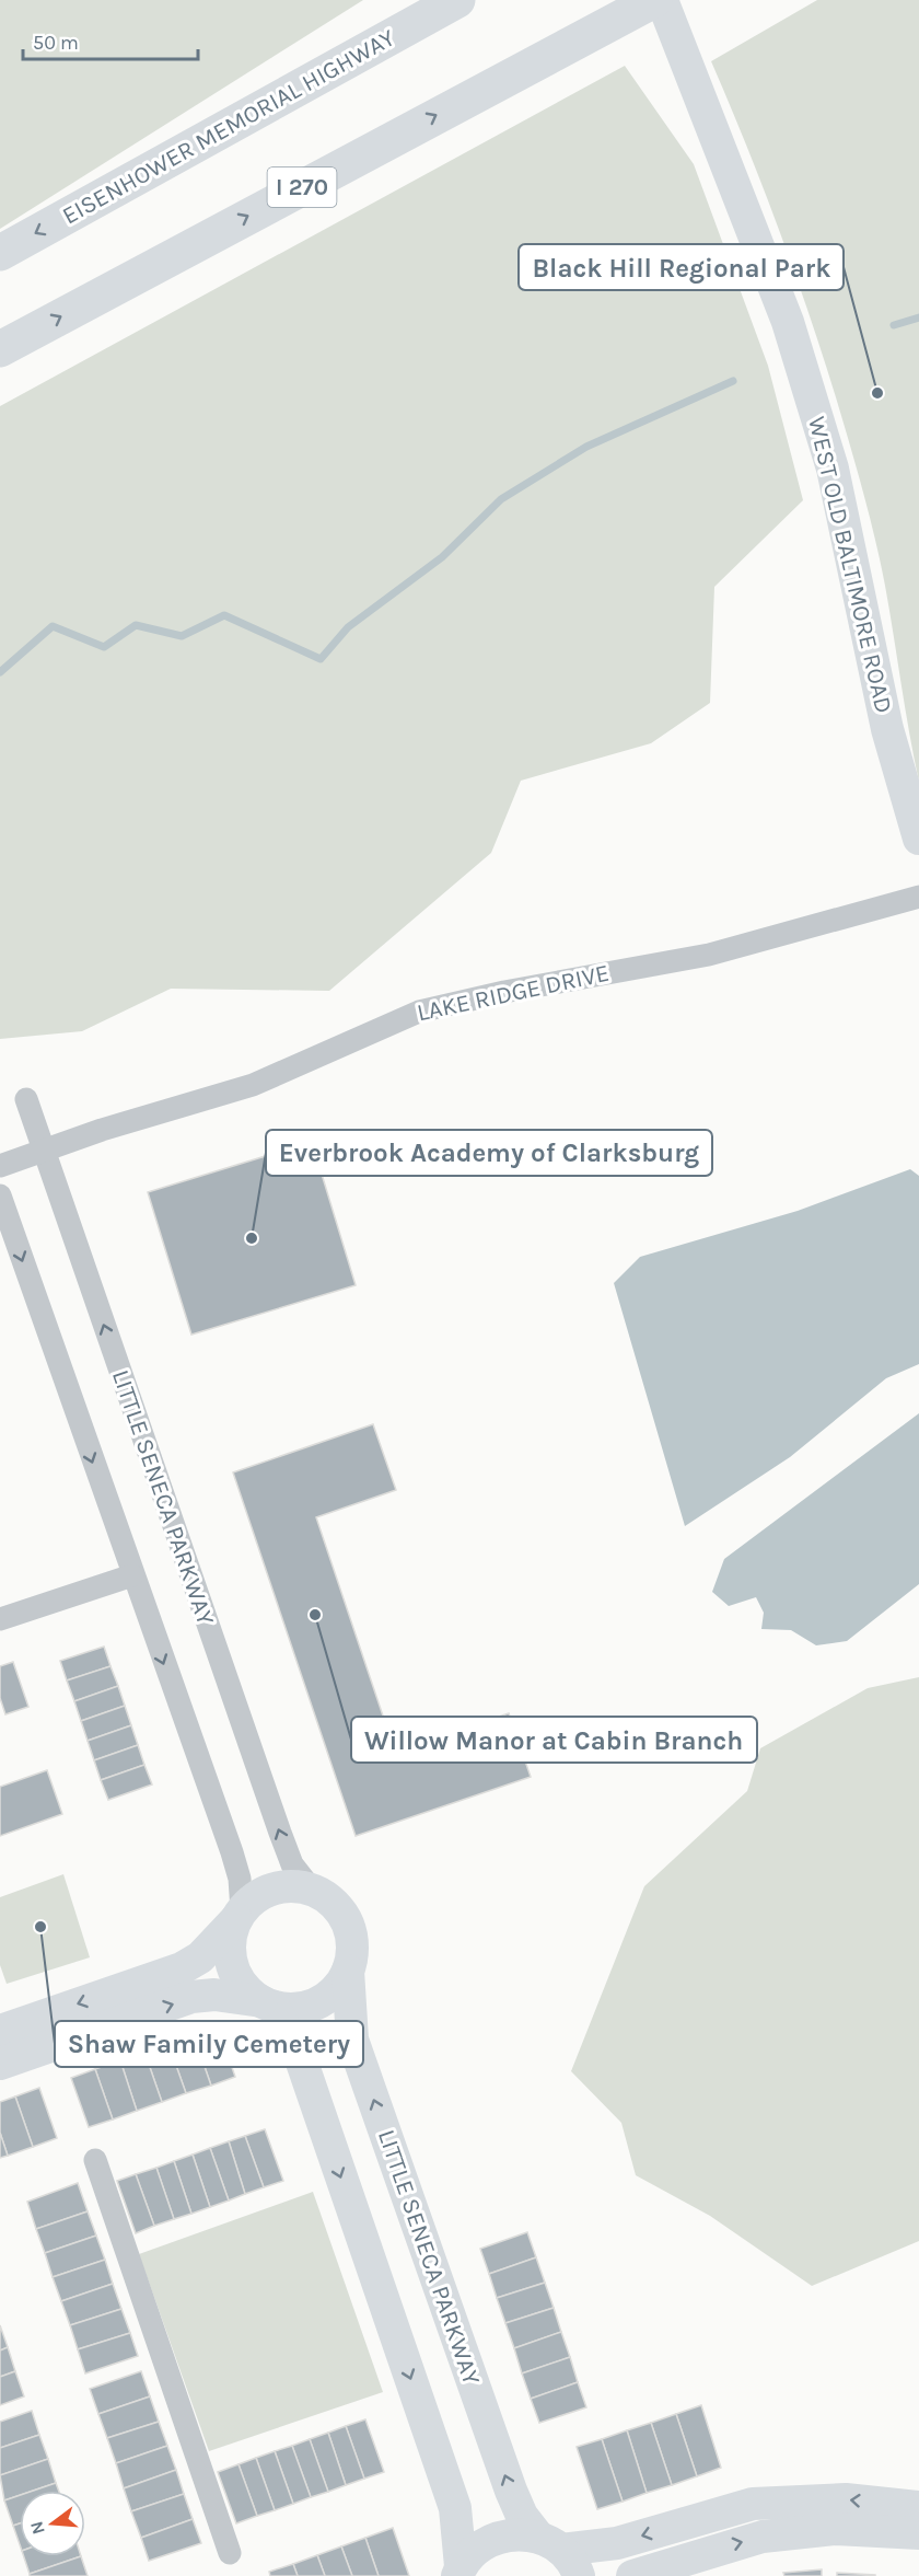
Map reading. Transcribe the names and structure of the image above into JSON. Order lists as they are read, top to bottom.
{
  "streets": {
    "highway": ["EISENHOWER MEMORIAL HIGHWAY", "I 270"],
    "street": ["WEST OLD BALTIMORE ROAD", "LAKE RIDGE DRIVE", "LITTLE SENECA PARKWAY"]
  },
  "crossings": [
    ["LAKE RIDGE DRIVE", "LITTLE SENECA PARKWAY"]
  ],
  "places": [
    "Black Hill Regional Park",
    "Everbrook Academy of Clarksburg",
    "Willow Manor at Cabin Branch",
    "Shaw Family Cemetery"
  ],
  "scale_bar": "50 m",
  "north": "left"
}
